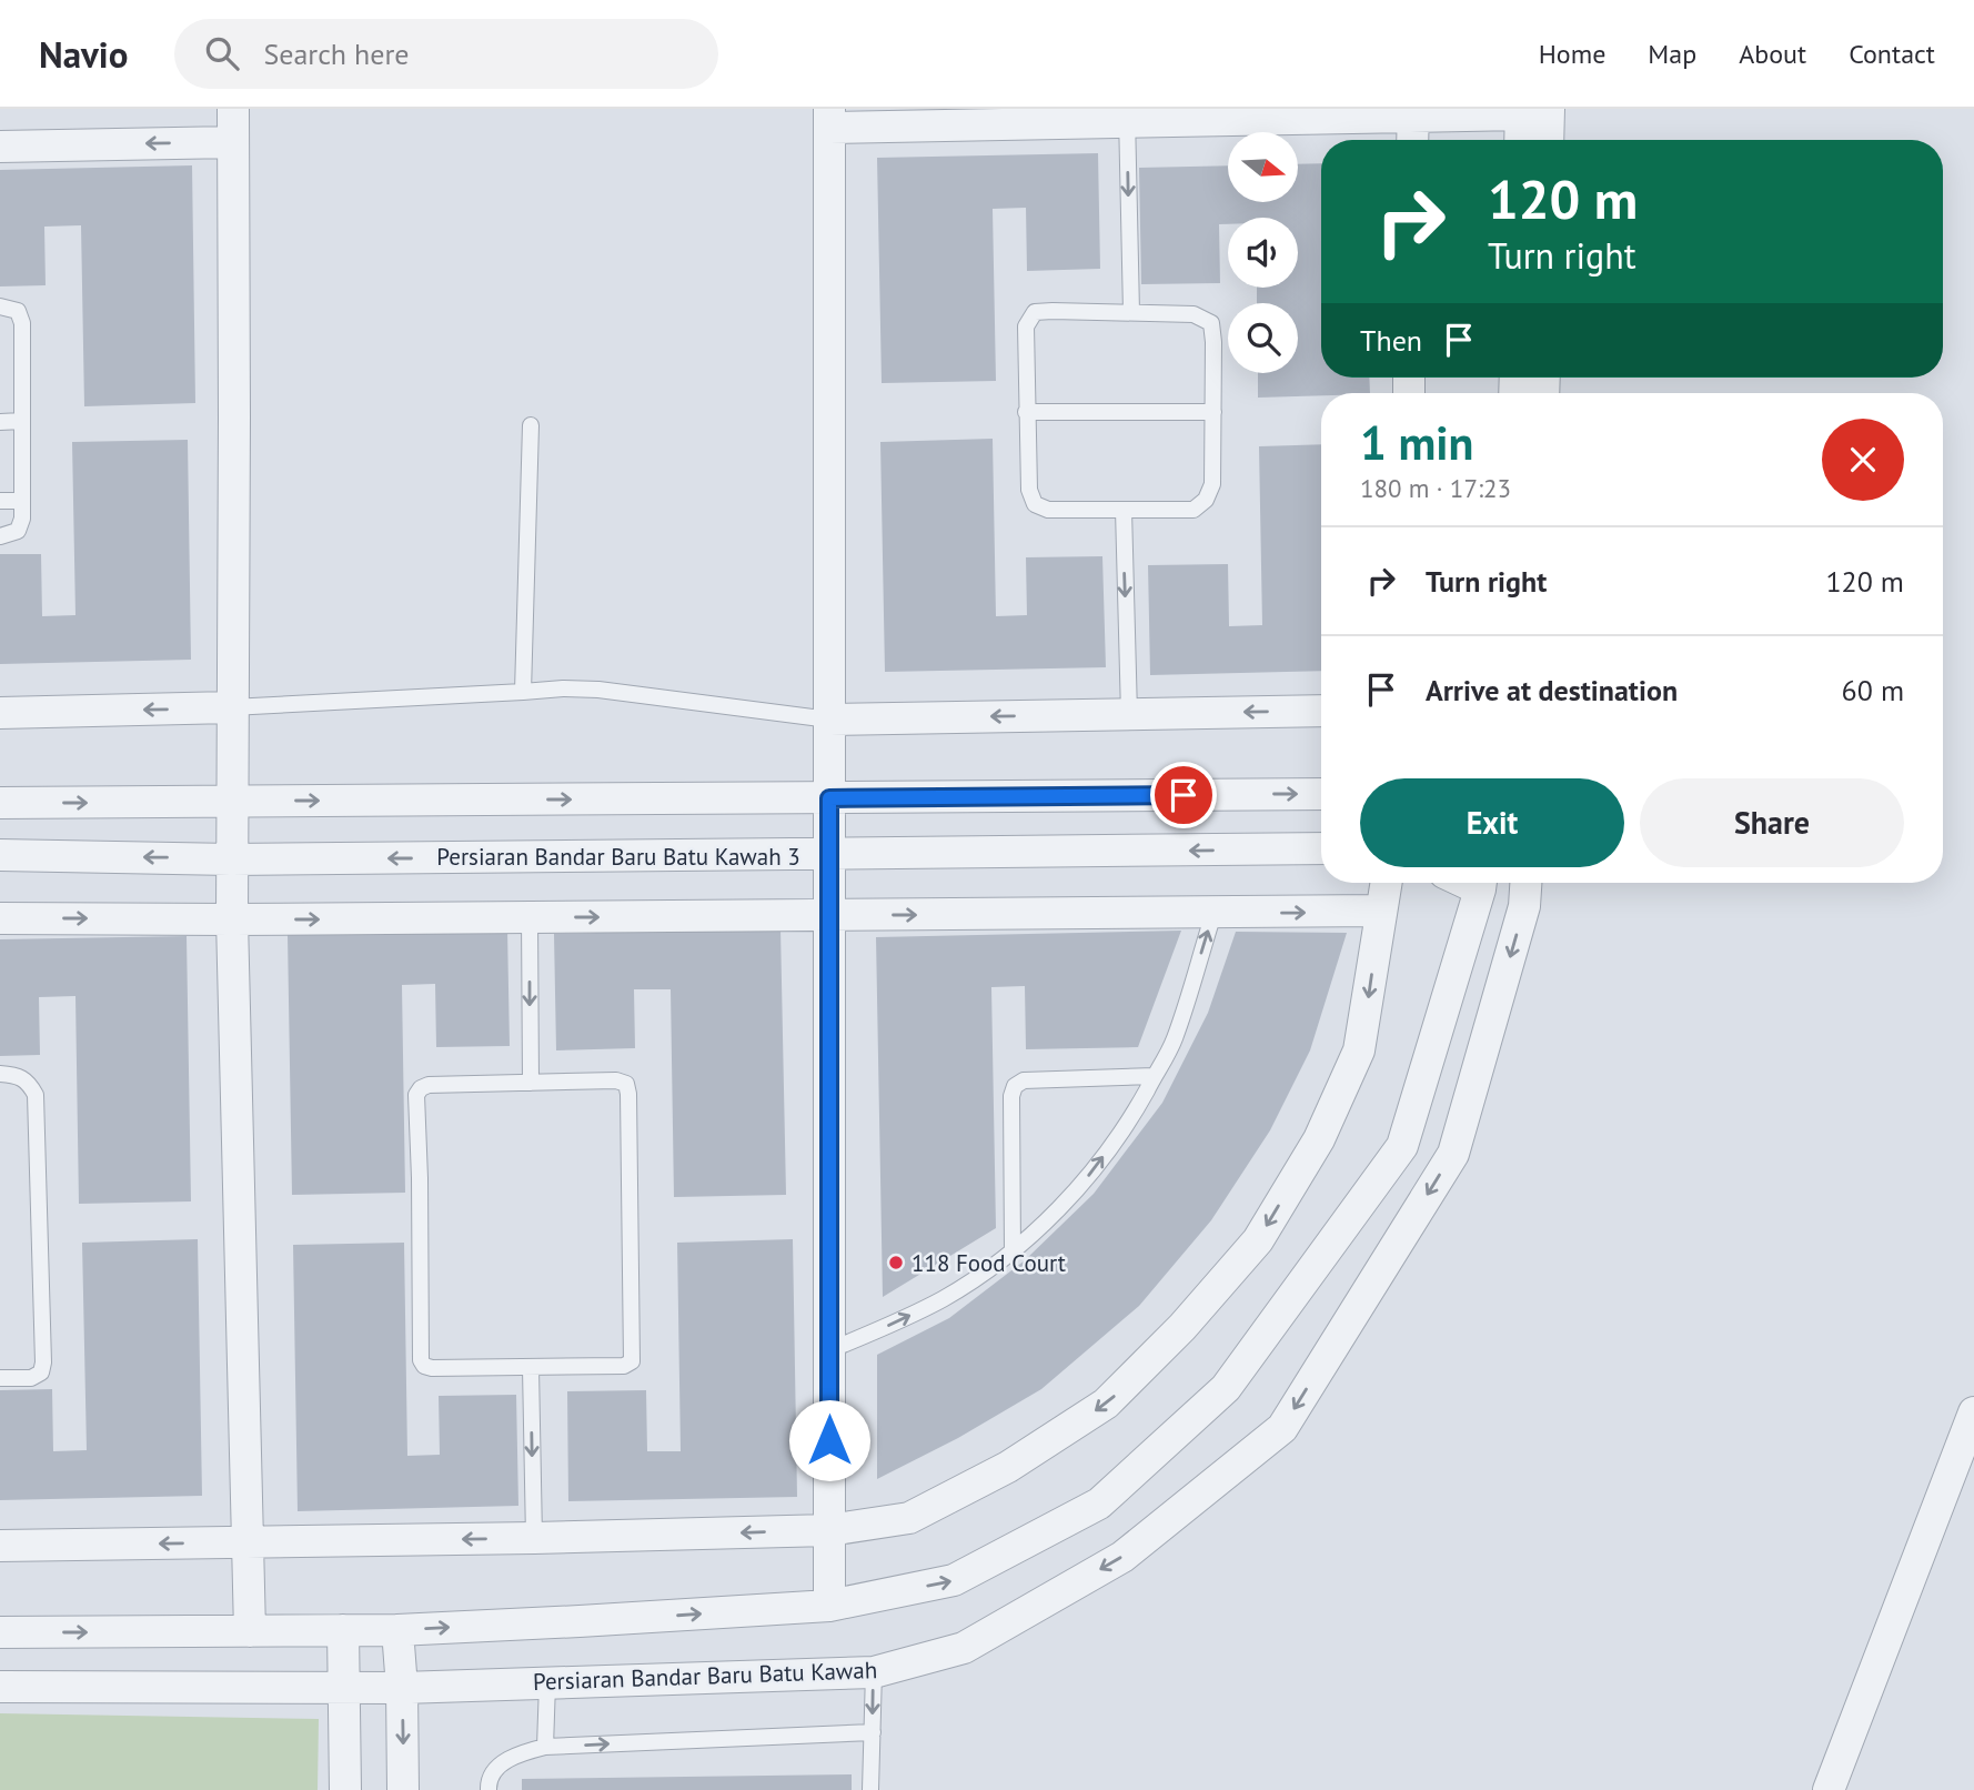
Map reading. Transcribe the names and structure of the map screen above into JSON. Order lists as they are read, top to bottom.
{
  "streets": {
    "street": ["Persiaran Bandar Baru Batu Kawah 3", "Persiaran Bandar Baru Batu Kawah"]
  },
  "places": ["118 Food Court"],
  "north": "right",
  "page": {
    "header": "Navio",
    "search": "Search here",
    "nav": [
      "Home",
      "Map",
      "About",
      "Contact"
    ],
    "turn": ["120 m", "Turn right"],
    "then": "Then",
    "heading": ["1 min", "180 m · 17:23"],
    "list": [
      {
        "name": "Turn right",
        "value": "120 m"
      },
      {
        "name": "Arrive at destination",
        "value": "60 m"
      }
    ],
    "buttons": ["Exit", "Share"]
  }
}
